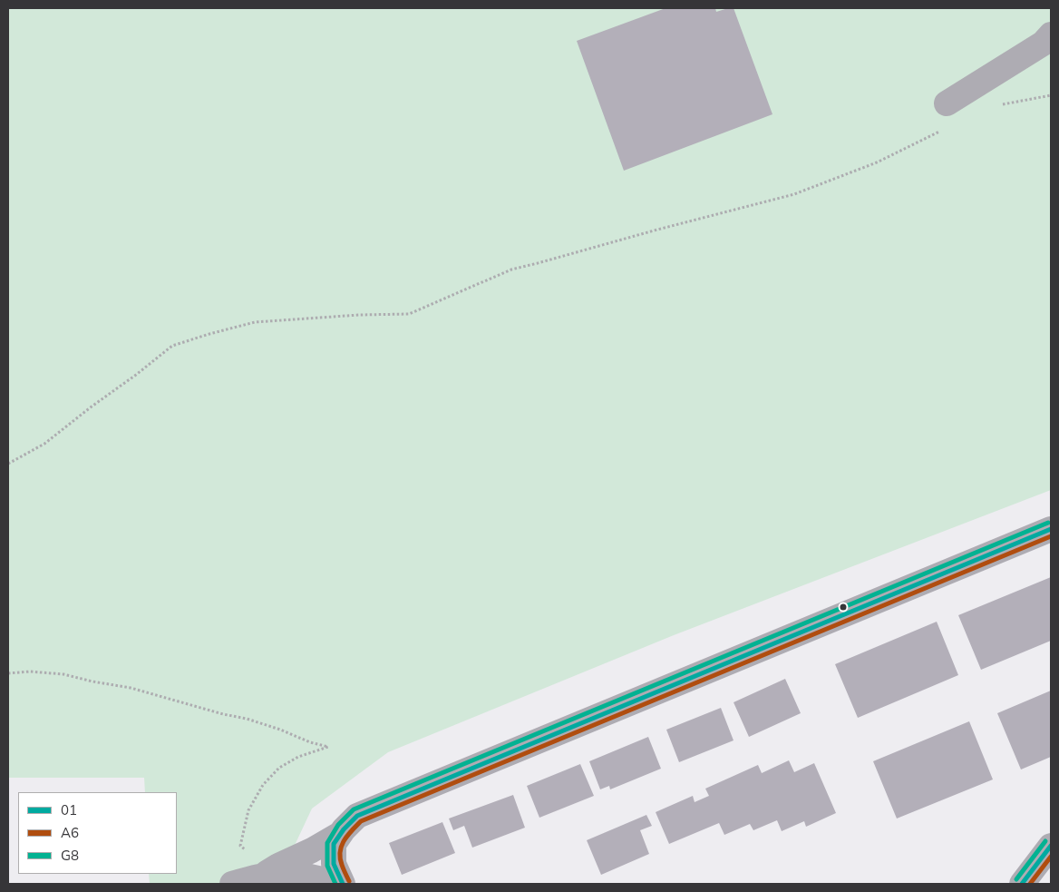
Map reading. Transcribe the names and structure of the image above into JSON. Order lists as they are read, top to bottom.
{
  "lines": ["transit line G8", "transit line 01", "transit line A6"],
  "legend": ["01", "A6", "G8"]
}
